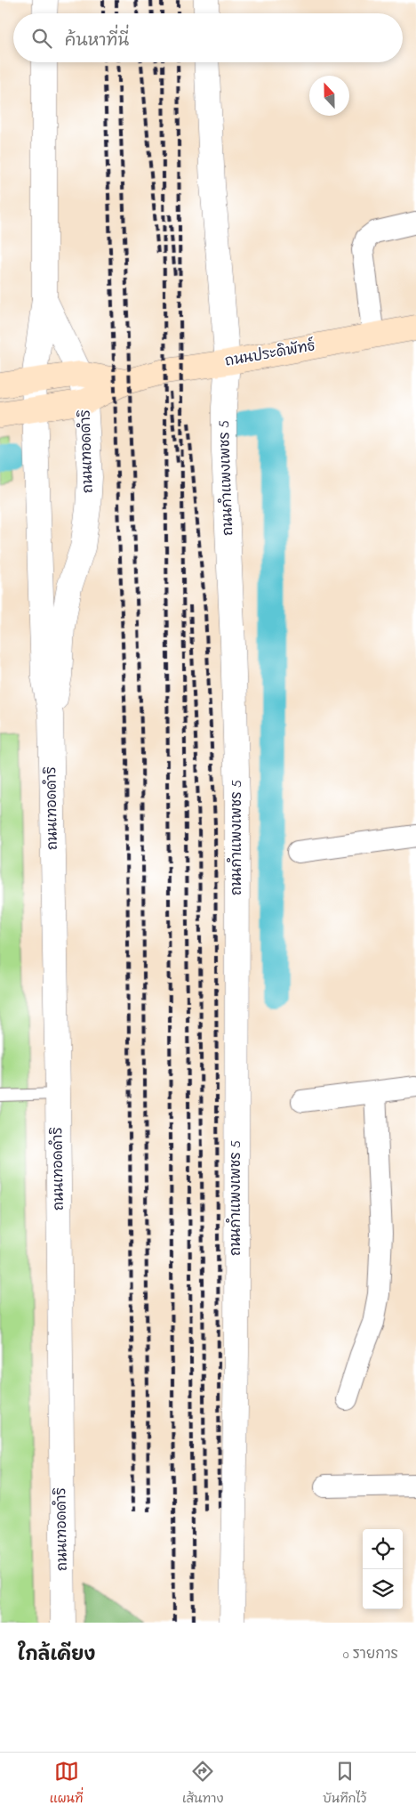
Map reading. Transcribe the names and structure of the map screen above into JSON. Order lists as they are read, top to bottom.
{
  "streets": {
    "main road": ["ถนนประดิพัทธ์"],
    "street": ["ถนนเทอดดำริ", "ถนนกำแพงเพชร 5"]
  },
  "crossings": [
    ["ถนนประดิพัทธ์", "ถนนเทอดดำริ"],
    ["ถนนประดิพัทธ์", "ถนนกำแพงเพชร 5"]
  ],
  "north": "top",
  "page": {
    "search": "ค้นหาที่นี่",
    "heading": ["ใกล้เคียง", "0 รายการ"],
    "nav": ["แผนที่", "เส้นทาง", "บันทึกไว้"]
  }
}
